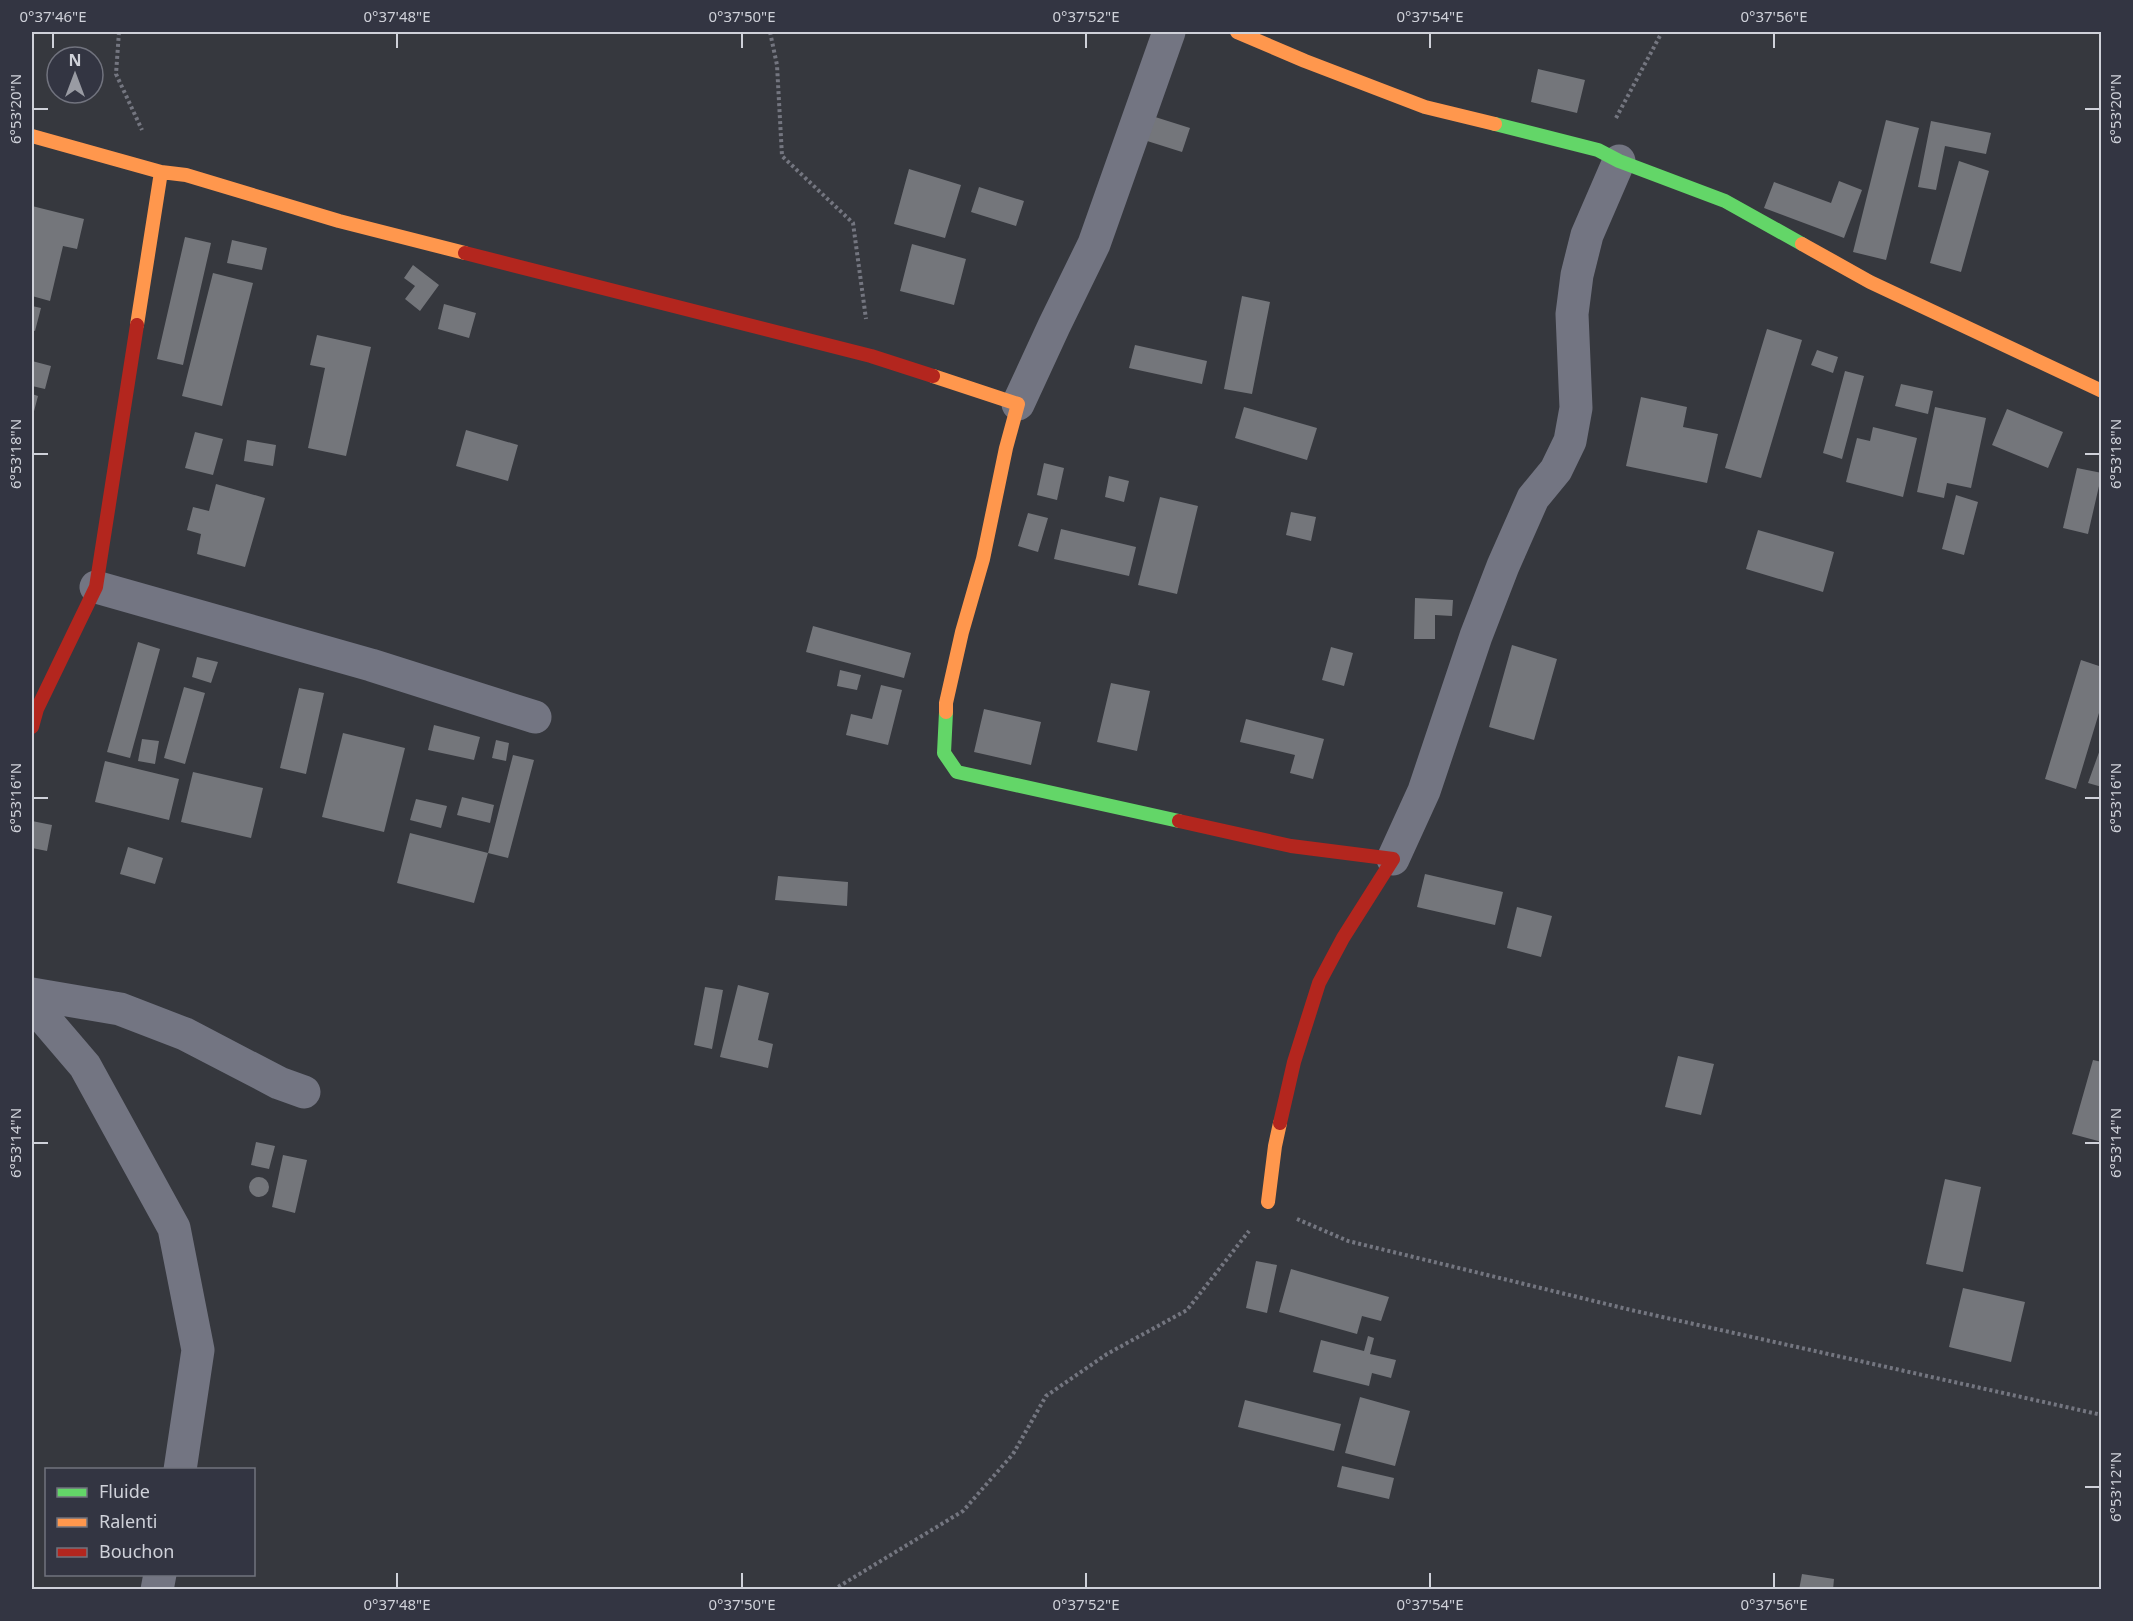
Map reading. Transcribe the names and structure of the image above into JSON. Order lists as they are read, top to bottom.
{
  "legend": ["Fluide", "Ralenti", "Bouchon"],
  "north": "top",
  "coordinates": [
    "0°37'46\"E",
    "0°37'48\"E",
    "0°37'50\"E",
    "0°37'52\"E",
    "0°37'54\"E",
    "0°37'56\"E",
    "6°53'20\"N",
    "6°53'18\"N",
    "6°53'16\"N",
    "6°53'14\"N",
    "6°53'12\"N"
  ]
}
